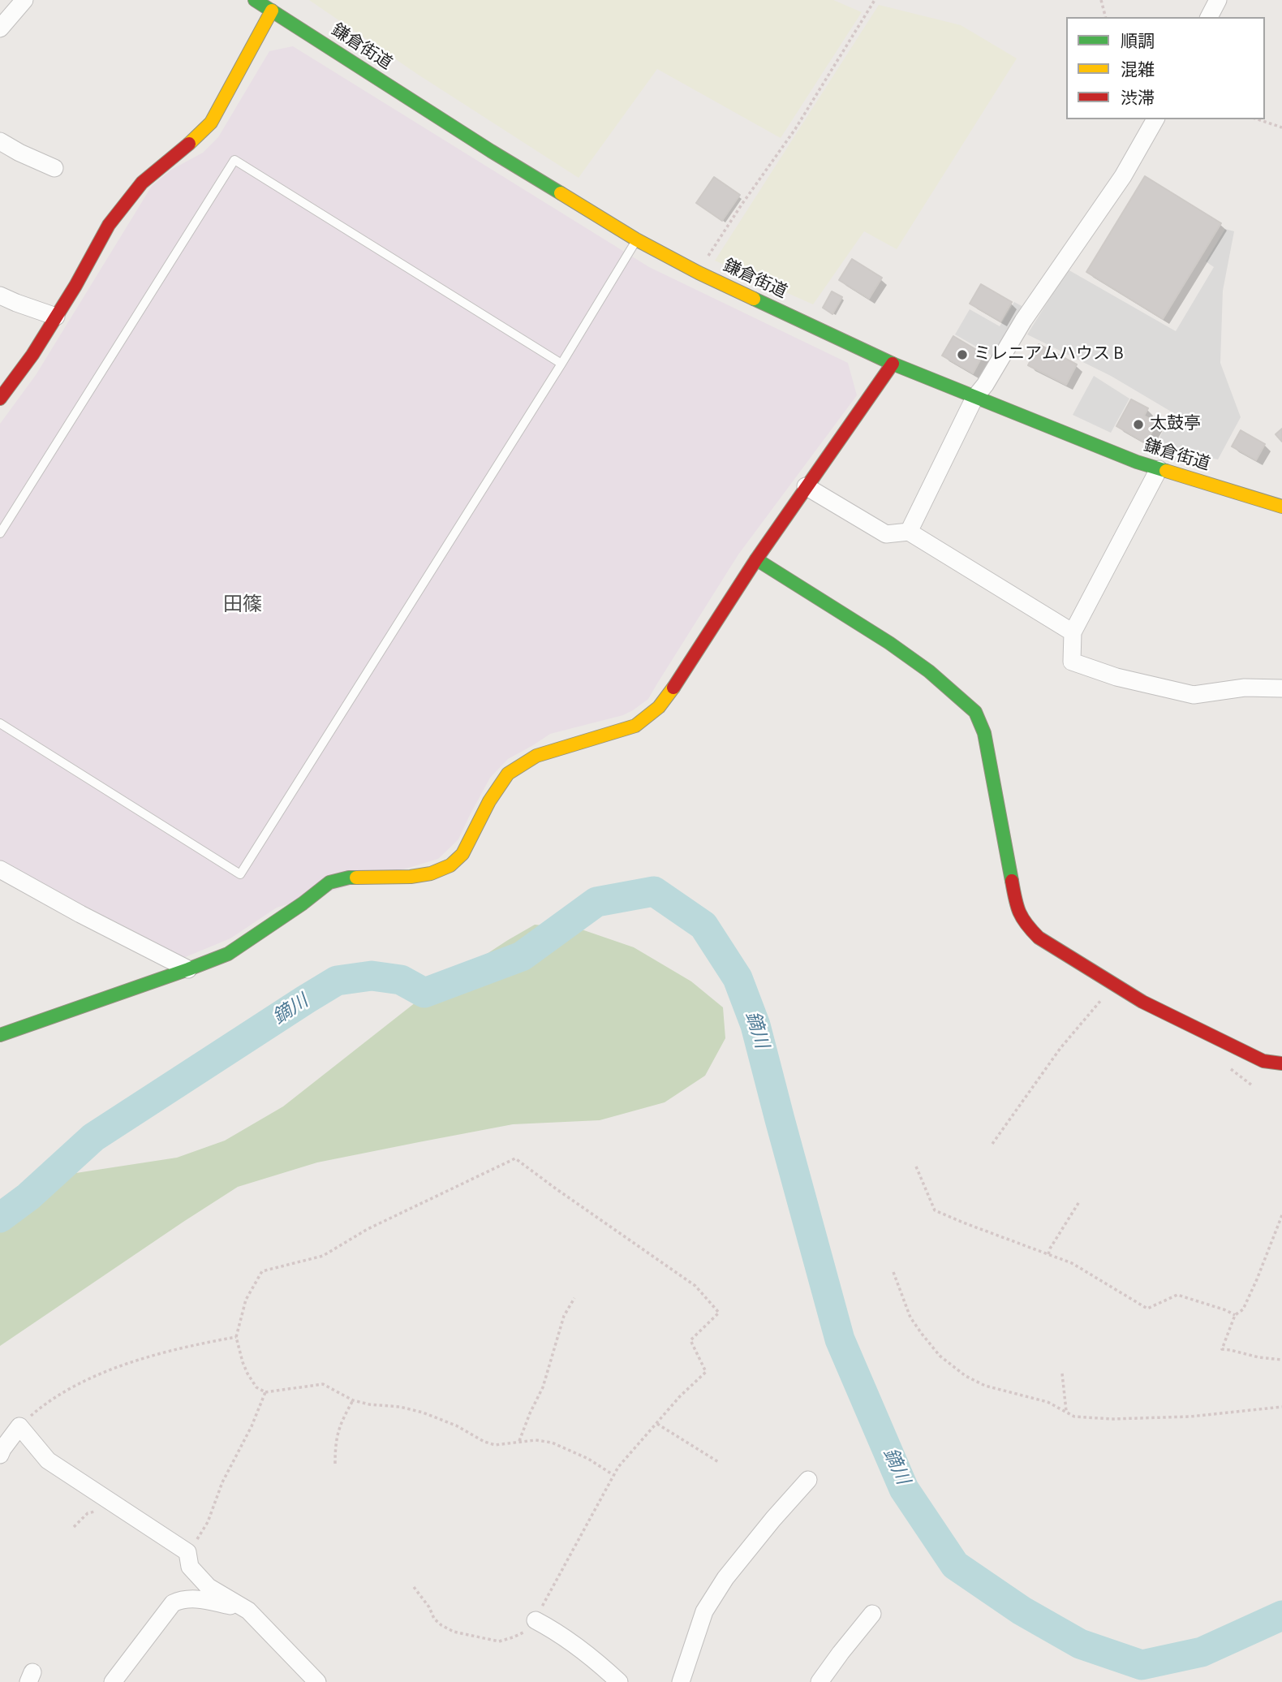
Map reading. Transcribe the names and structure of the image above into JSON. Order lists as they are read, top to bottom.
{
  "streets": {
    "street": ["鎌倉街道"]
  },
  "districts": ["田篠"],
  "water": ["鏑川"],
  "places": ["ミレニアムハウス B", "太鼓亭"],
  "legend": ["順調", "混雑", "渋滞"]
}
